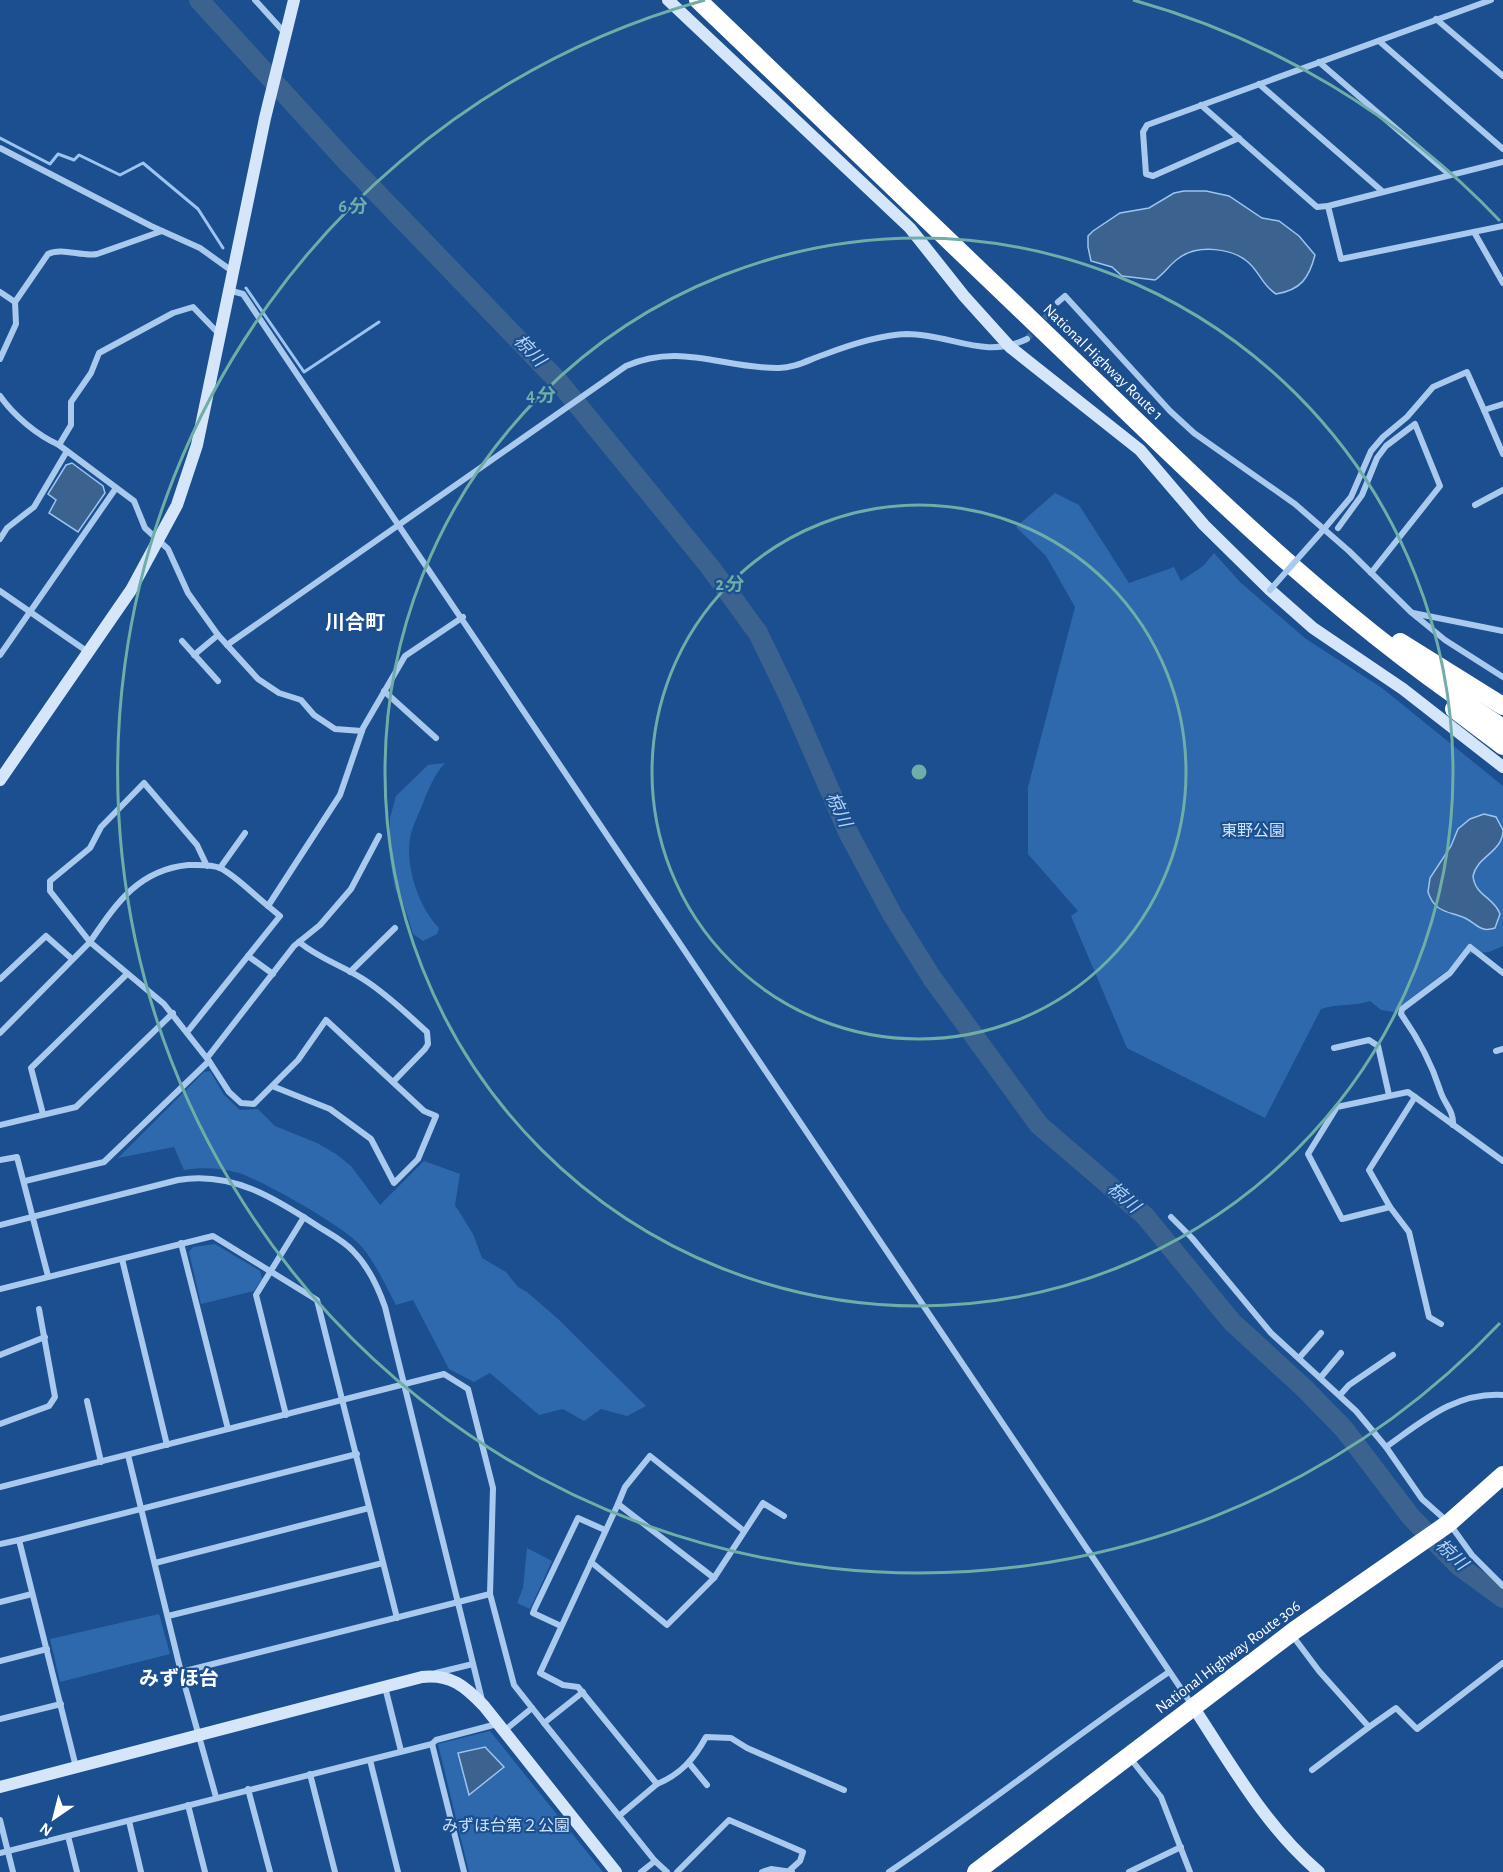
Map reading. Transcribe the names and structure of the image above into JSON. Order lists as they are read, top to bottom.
{
  "streets": {
    "highway": ["National Highway Route 1", "National Highway Route 306"]
  },
  "districts": ["川合町", "みずほ台"],
  "water": ["椋川"],
  "parks": ["東野公園", "みずほ台第２公園"],
  "north": "bottom left",
  "rings": ["6 分", "4 分", "2 分"]
}
